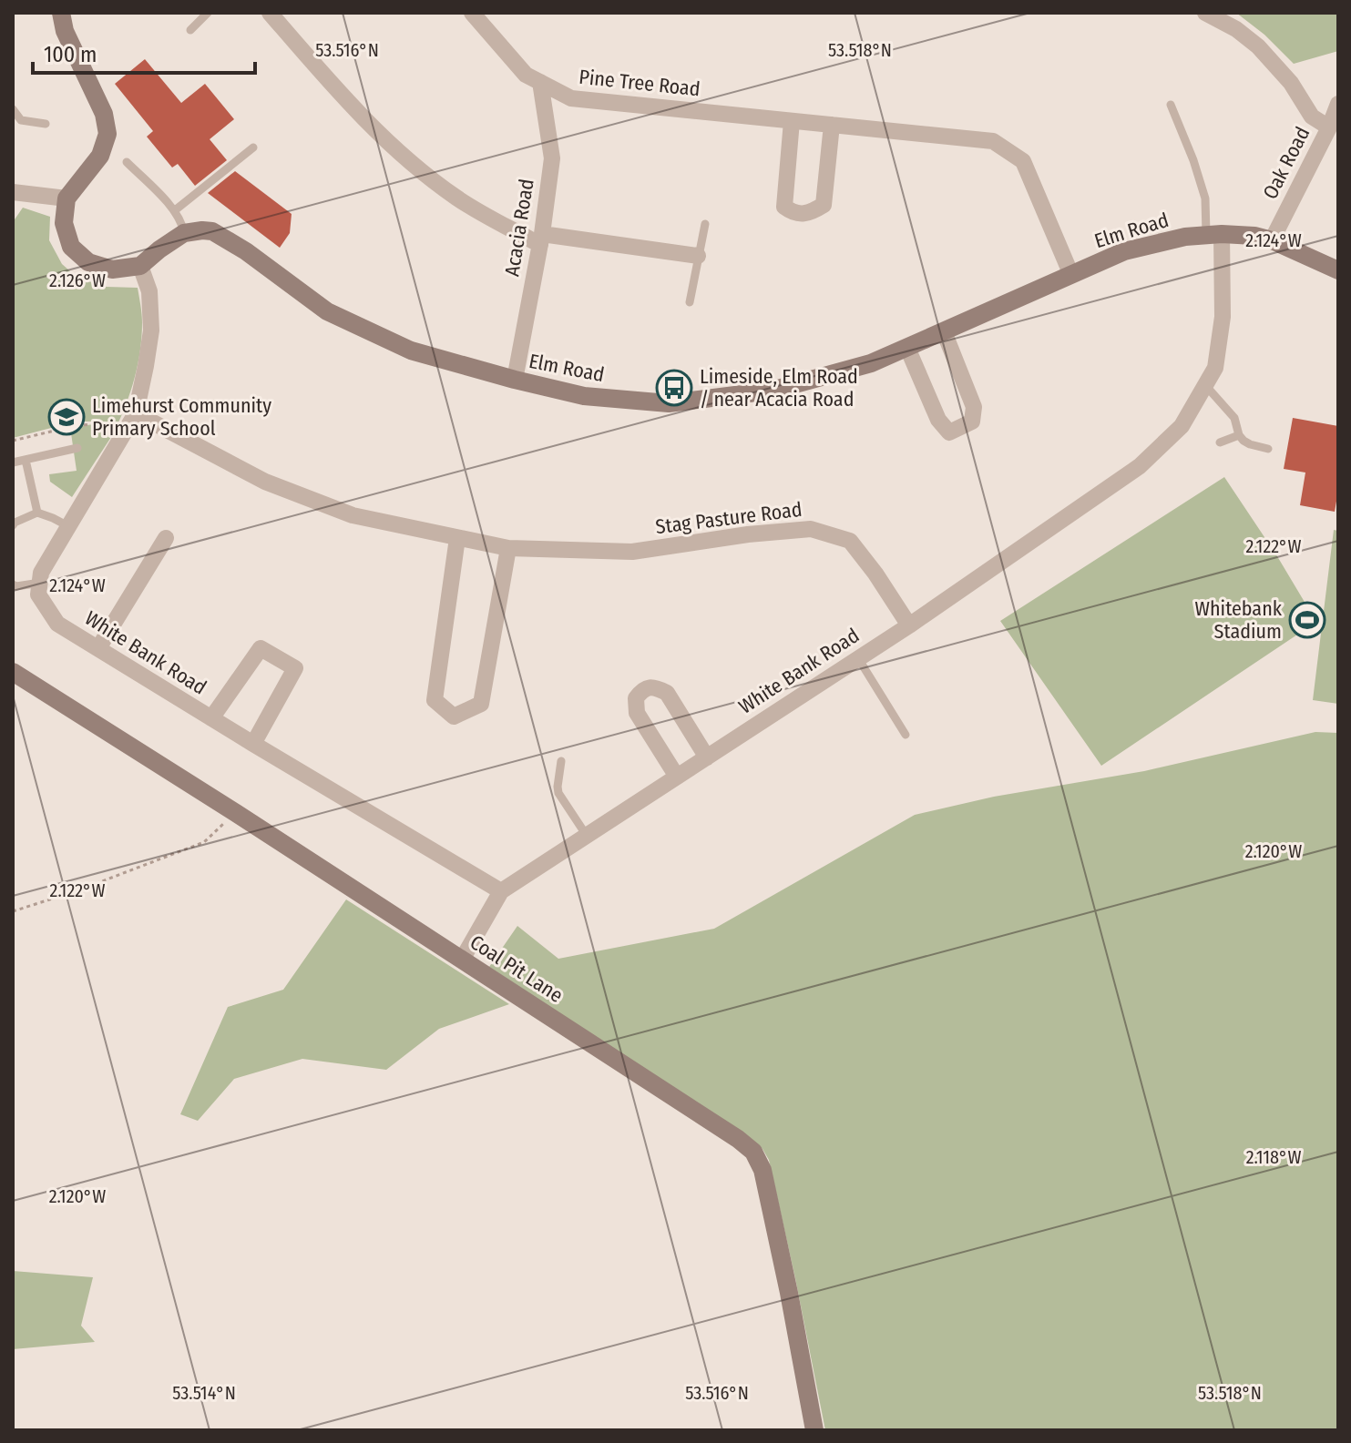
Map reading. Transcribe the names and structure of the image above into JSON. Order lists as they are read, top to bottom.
{
  "streets": {
    "street": [
      "Pine Tree Road",
      "Oak Road",
      "Acacia Road",
      "Elm Road",
      "Stag Pasture Road",
      "White Bank Road",
      "Coal Pit Lane"
    ]
  },
  "crossings": [
    ["Pine Tree Road", "Acacia Road"],
    ["Pine Tree Road", "Elm Road"],
    ["Oak Road", "Elm Road"],
    ["Acacia Road", "Elm Road"],
    ["Elm Road", "White Bank Road"],
    ["Stag Pasture Road", "White Bank Road"]
  ],
  "places": {
    "bus stop": ["Limeside, Elm Road / near Acacia Road"],
    "school or university": ["Limehurst Community Primary School"],
    "sports": ["Whitebank Stadium"]
  },
  "scale_bar": "100 m",
  "coordinates": [
    "53.516°N",
    "53.518°N",
    "2.124°W",
    "2.126°W",
    "2.122°W",
    "2.120°W",
    "2.118°W",
    "53.514°N"
  ]
}
